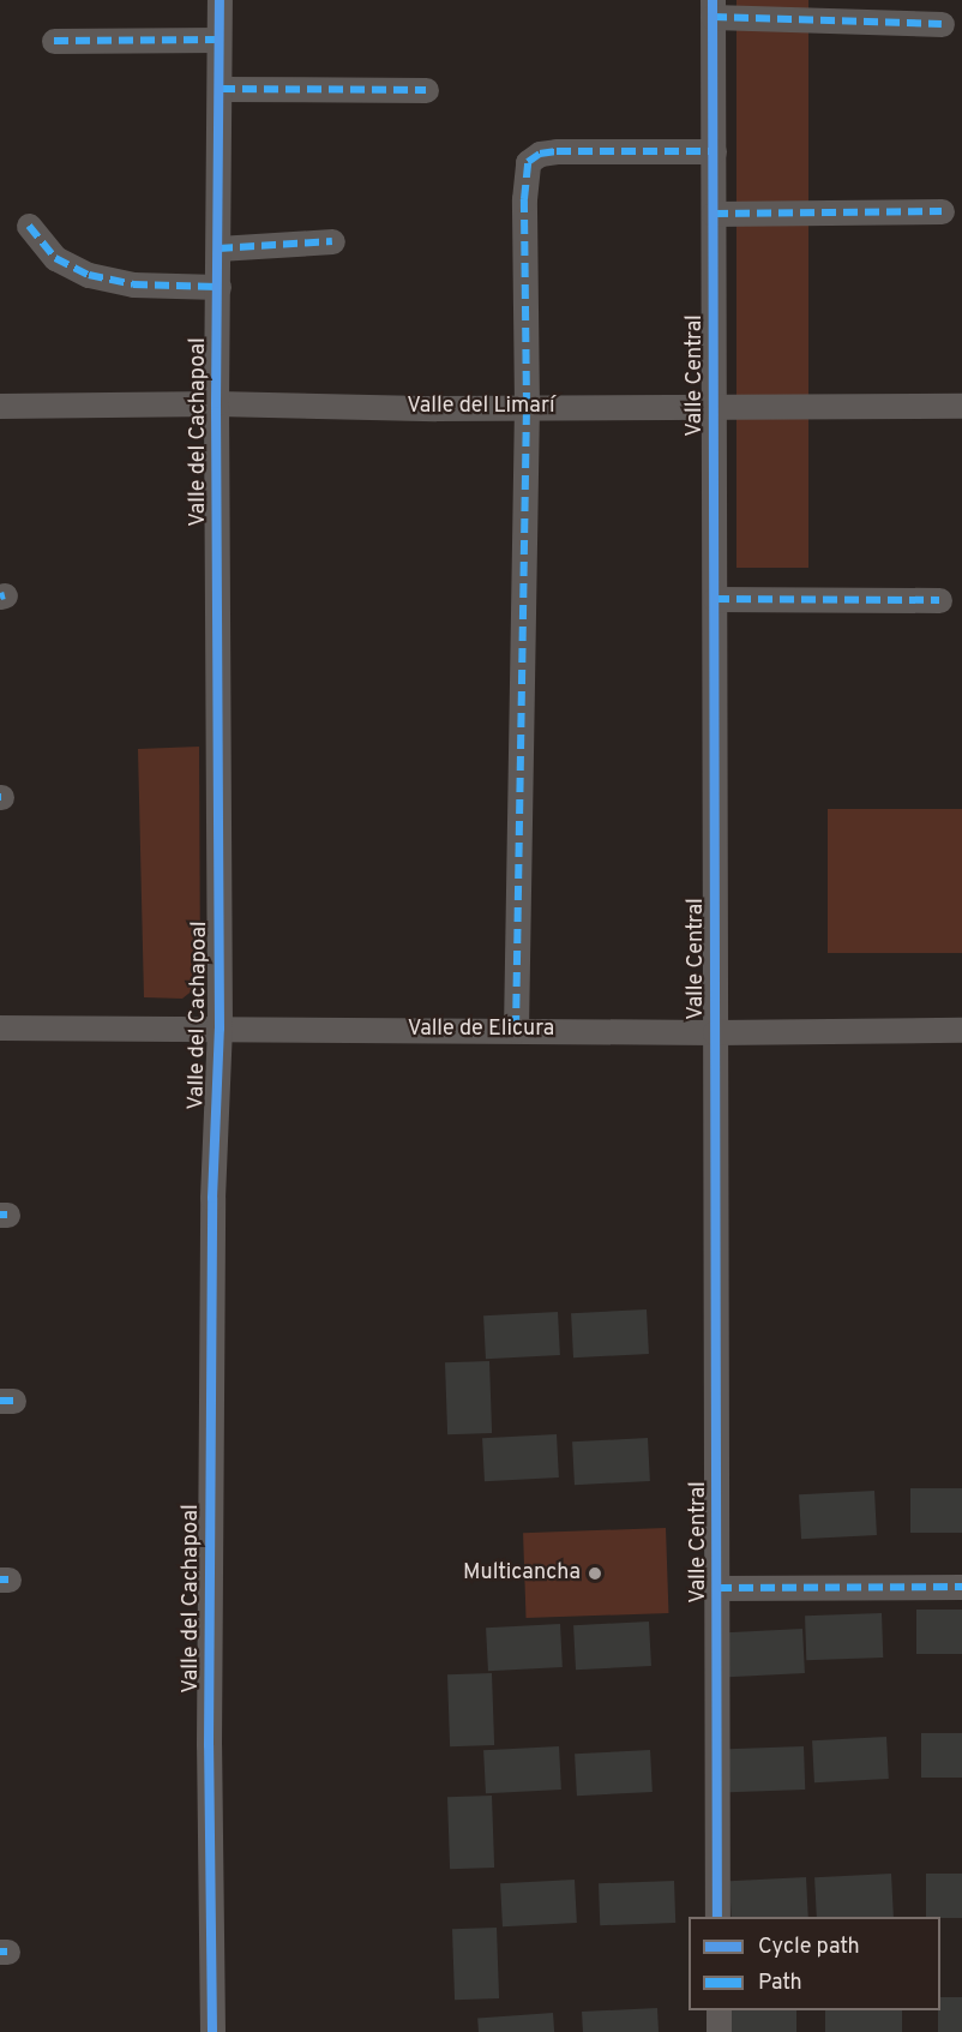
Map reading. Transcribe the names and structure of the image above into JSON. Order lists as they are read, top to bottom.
{
  "streets": {
    "street": [
      "Valle Central",
      "Valle del Limarí",
      "Valle del Cachapoal",
      "Valle de Elicura"
    ]
  },
  "crossings": [
    ["Valle Central", "Valle del Limarí"],
    ["Valle Central", "Valle de Elicura"],
    ["Valle del Limarí", "Valle del Cachapoal"],
    ["Valle del Cachapoal", "Valle de Elicura"]
  ],
  "places": ["Multicancha"],
  "legend": ["Cycle path", "Path"]
}
